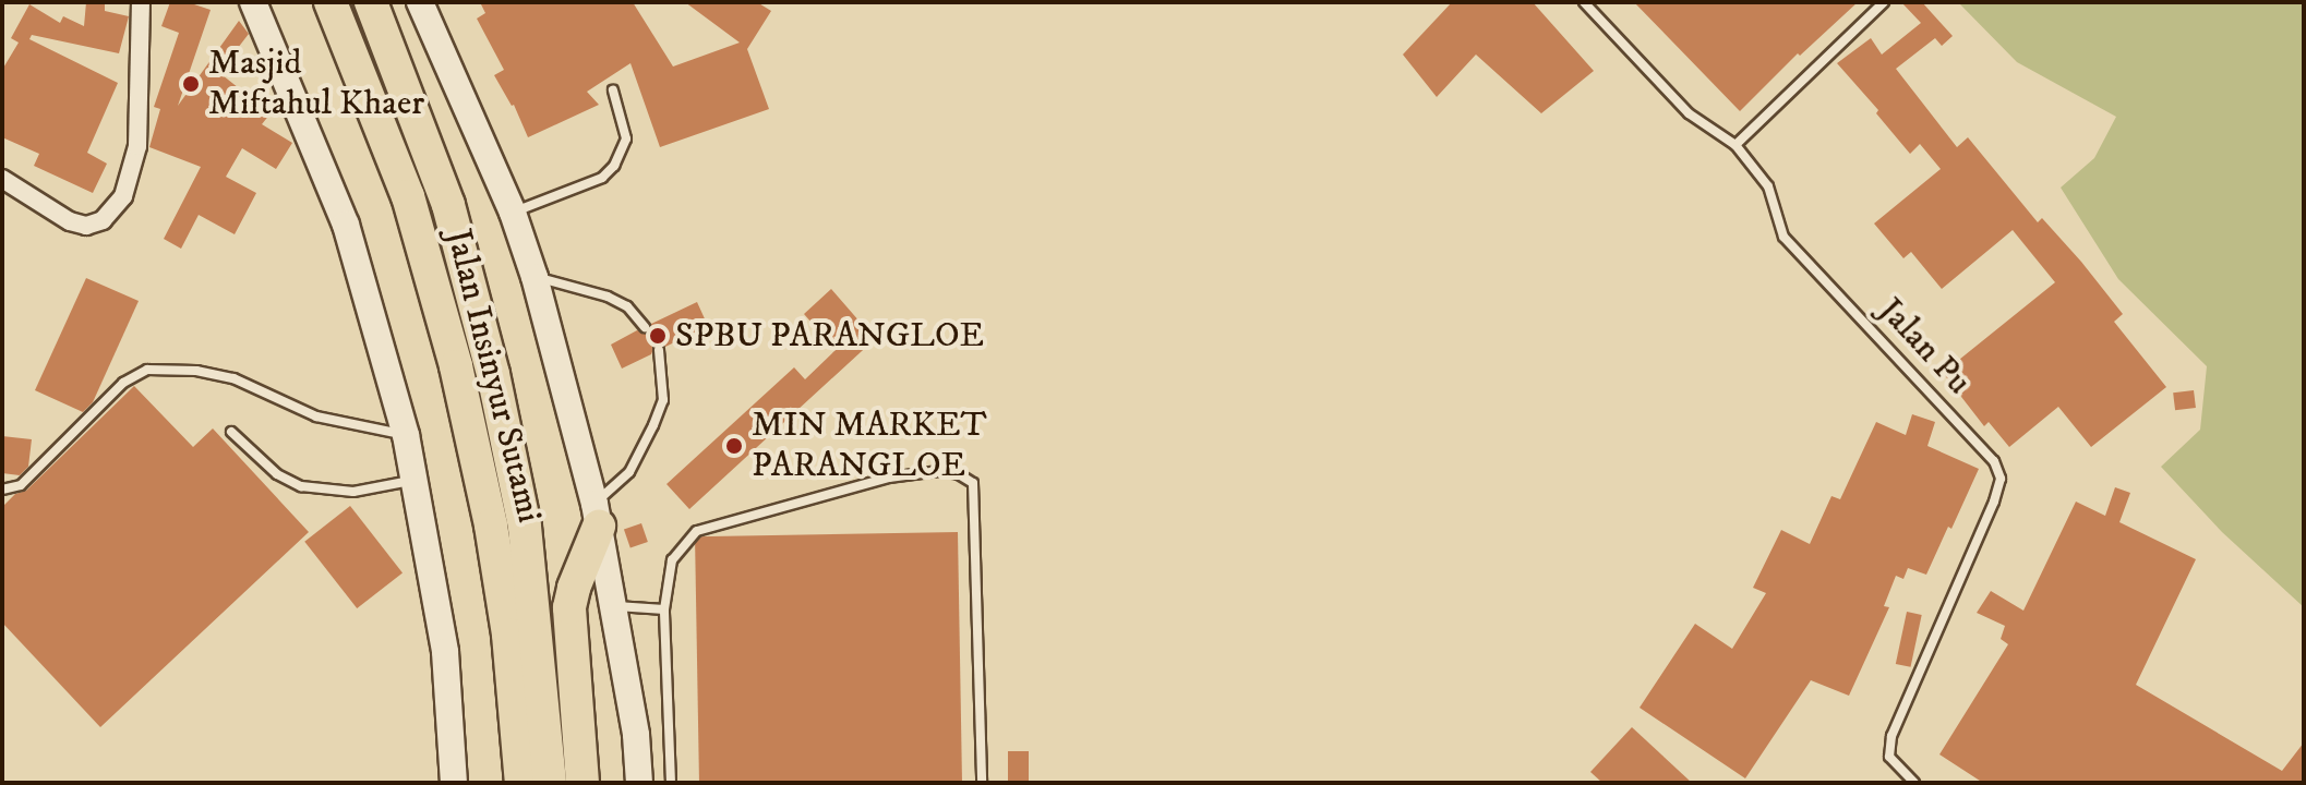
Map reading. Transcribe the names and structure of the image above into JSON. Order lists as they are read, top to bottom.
{
  "streets": {
    "highway": ["Jalan Insinyur Sutami"],
    "lane": ["Jalan Pu"]
  },
  "places": ["Masjid Miftahul Khaer", "SPBU PARANGLOE", "MIN MARKET PARANGLOE"]
}
